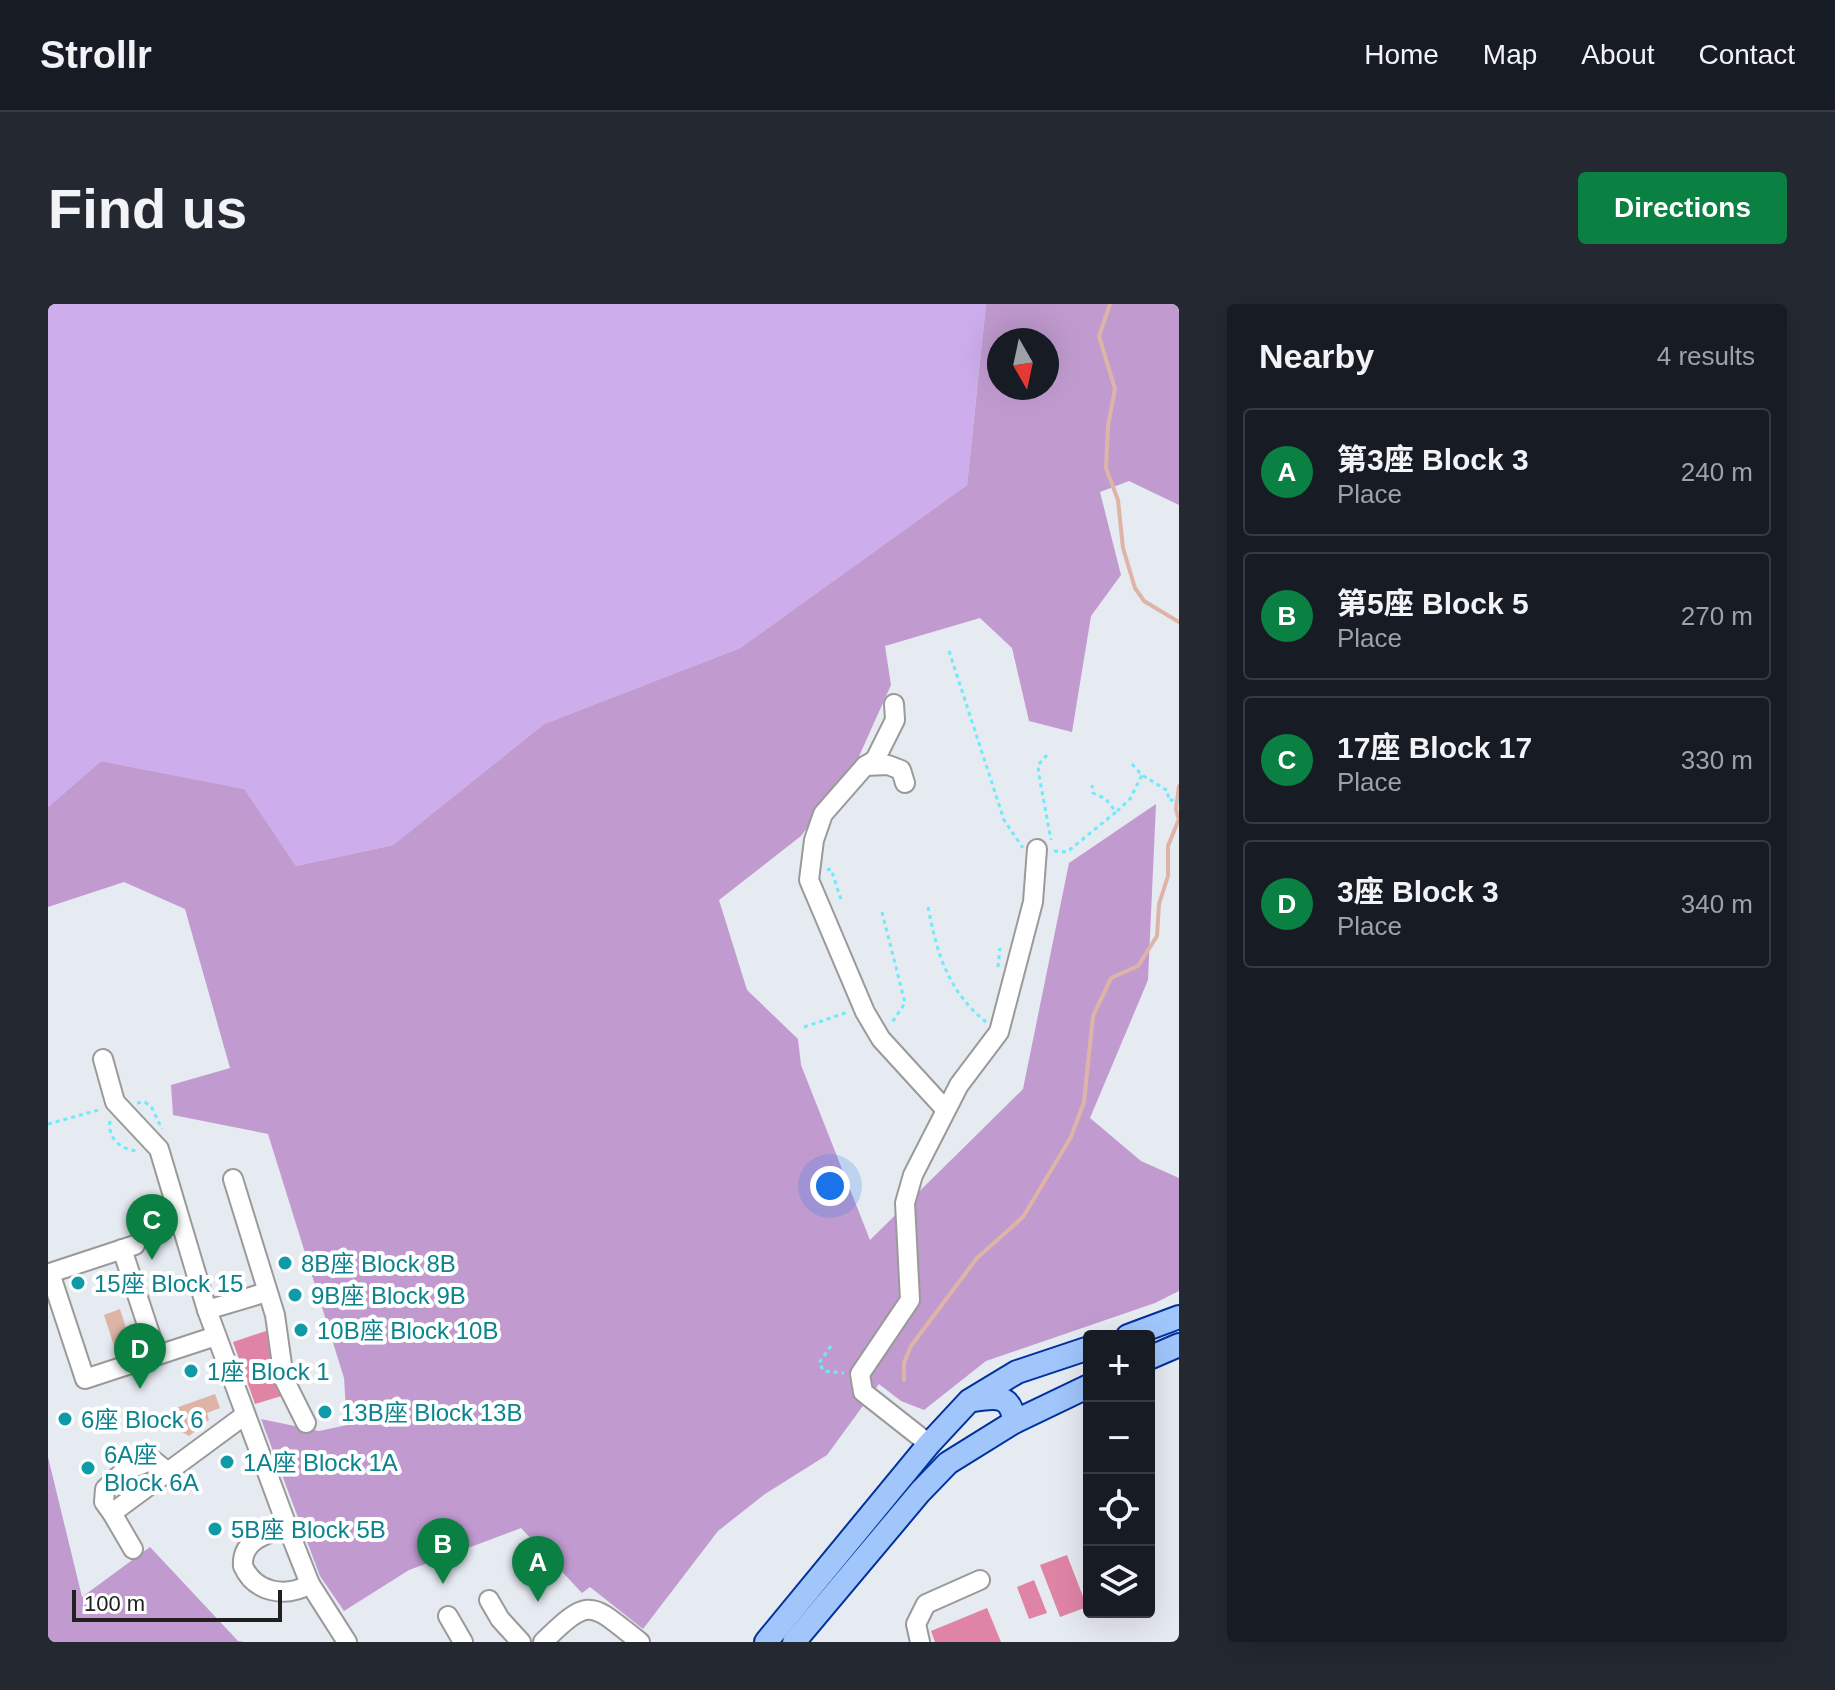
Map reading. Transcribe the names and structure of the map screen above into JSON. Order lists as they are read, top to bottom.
{
  "places": [
    "8B座 Block 8B",
    "15座 Block 15",
    "9B座 Block 9B",
    "10B座 Block 10B",
    "1座 Block 1",
    "13B座 Block 13B",
    "6座 Block 6",
    "1A座 Block 1A",
    "6A座 Block 6A",
    "5B座 Block 5B"
  ],
  "scale_bar": "100 m",
  "north": "bottom",
  "page": {
    "header": "Strollr",
    "nav": [
      "Home",
      "Map",
      "About",
      "Contact"
    ],
    "buttons": "Directions",
    "title": "Find us",
    "heading": ["Nearby", "4 results"],
    "list": [
      {
        "mark": "A",
        "name": "第3座 Block 3",
        "note": "Place",
        "value": "240 m"
      },
      {
        "mark": "B",
        "name": "第5座 Block 5",
        "note": "Place",
        "value": "270 m"
      },
      {
        "mark": "C",
        "name": "17座 Block 17",
        "note": "Place",
        "value": "330 m"
      },
      {
        "mark": "D",
        "name": "3座 Block 3",
        "note": "Place",
        "value": "340 m"
      }
    ],
    "pins": [
      "C",
      "D",
      "B",
      "A"
    ],
    "map_buttons": ["+", "−"],
    "scale": "100 m"
  }
}
